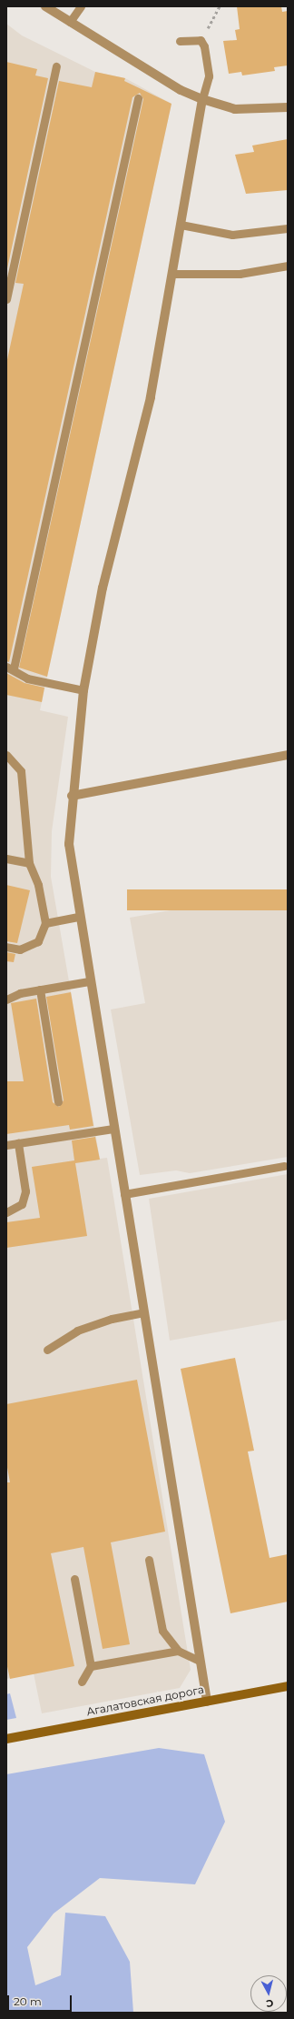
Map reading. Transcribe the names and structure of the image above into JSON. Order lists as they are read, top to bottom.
{
  "streets": {
    "main road": ["Агалатовская дорога"]
  },
  "scale_bar": "20 m",
  "north": "bottom"
}
